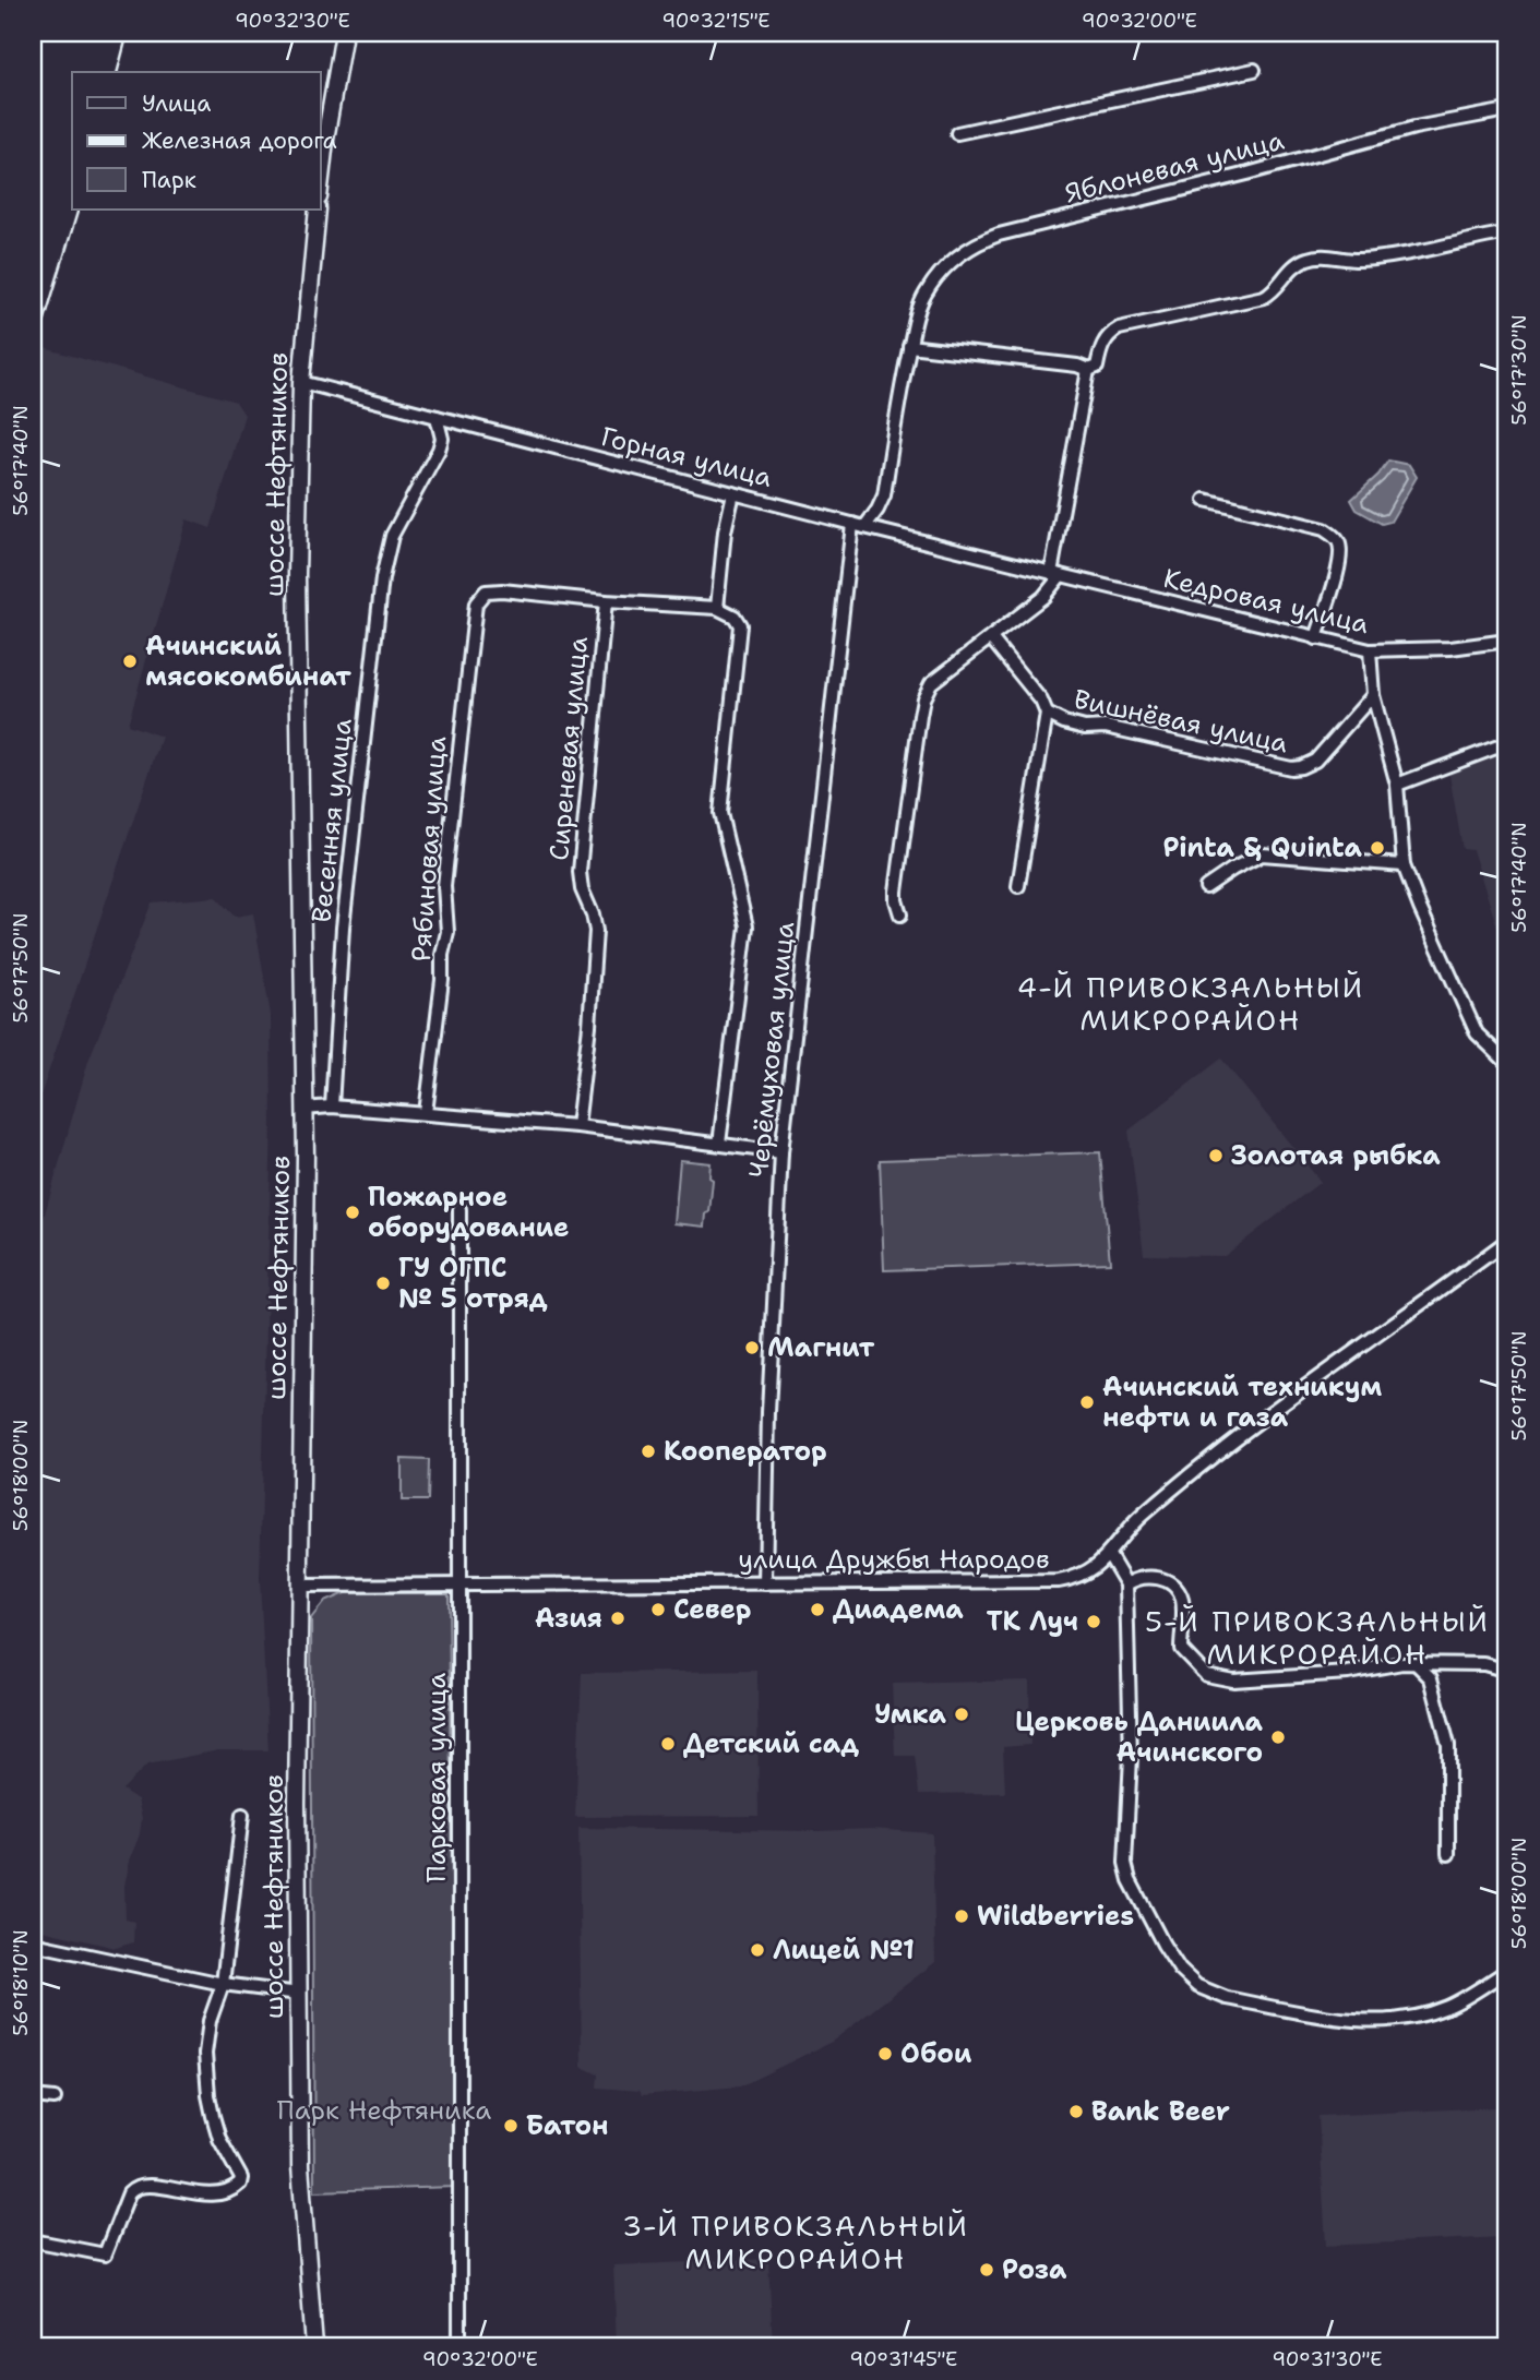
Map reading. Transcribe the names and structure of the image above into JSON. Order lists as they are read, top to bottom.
{
  "streets": {
    "main road": ["шоссе Нефтяников"],
    "street": [
      "Яблоневая улица",
      "Горная улица",
      "Кедровая улица",
      "Вишнёвая улица",
      "Сиреневая улица",
      "Весенняя улица",
      "Рябиновая улица",
      "Черёмуховая улица",
      "улица Дружбы Народов",
      "Парковая улица"
    ]
  },
  "crossings": [
    ["Яблоневая улица", "Черёмуховая улица"],
    ["Горная улица", "шоссе Нефтяников"],
    ["Горная улица", "Кедровая улица"],
    ["Горная улица", "Весенняя улица"],
    ["Горная улица", "Черёмуховая улица"],
    ["шоссе Нефтяников", "улица Дружбы Народов"],
    ["Сиреневая улица", "Рябиновая улица"],
    ["Черёмуховая улица", "улица Дружбы Народов"],
    ["улица Дружбы Народов", "Парковая улица"]
  ],
  "districts": ["4-Й ПРИВОКЗАЛЬНЫЙ МИКРОРАЙОН", "5-Й ПРИВОКЗАЛЬНЫЙ МИКРОРАЙОН", "3-Й ПРИВОКЗАЛЬНЫЙ МИКРОРАЙОН"],
  "parks": ["Парк Нефтяника"],
  "places": [
    "Ачинский мясокомбинат",
    "Pinta & Quinta",
    "Золотая рыбка",
    "Пожарное оборудование",
    "ГУ ОГПС № 5 отряд",
    "Магнит",
    "Ачинский техникум нефти и газа",
    "Кооператор",
    "Север",
    "Диадема",
    "Азия",
    "ТК Луч",
    "Умка",
    "Церковь Даниила Ачинского",
    "Детский сад",
    "Wildberries",
    "Лицей №1",
    "Обои",
    "Bank Beer",
    "Батон",
    "Роза"
  ],
  "legend": ["Улица", "Железная дорога", "Парк"],
  "coordinates": [
    "90°32'30\"E",
    "90°32'15\"E",
    "90°32'00\"E",
    "56°17'30\"N",
    "56°17'40\"N",
    "56°17'50\"N",
    "56°18'00\"N",
    "56°18'10\"N",
    "90°31'45\"E",
    "90°31'30\"E"
  ]
}
